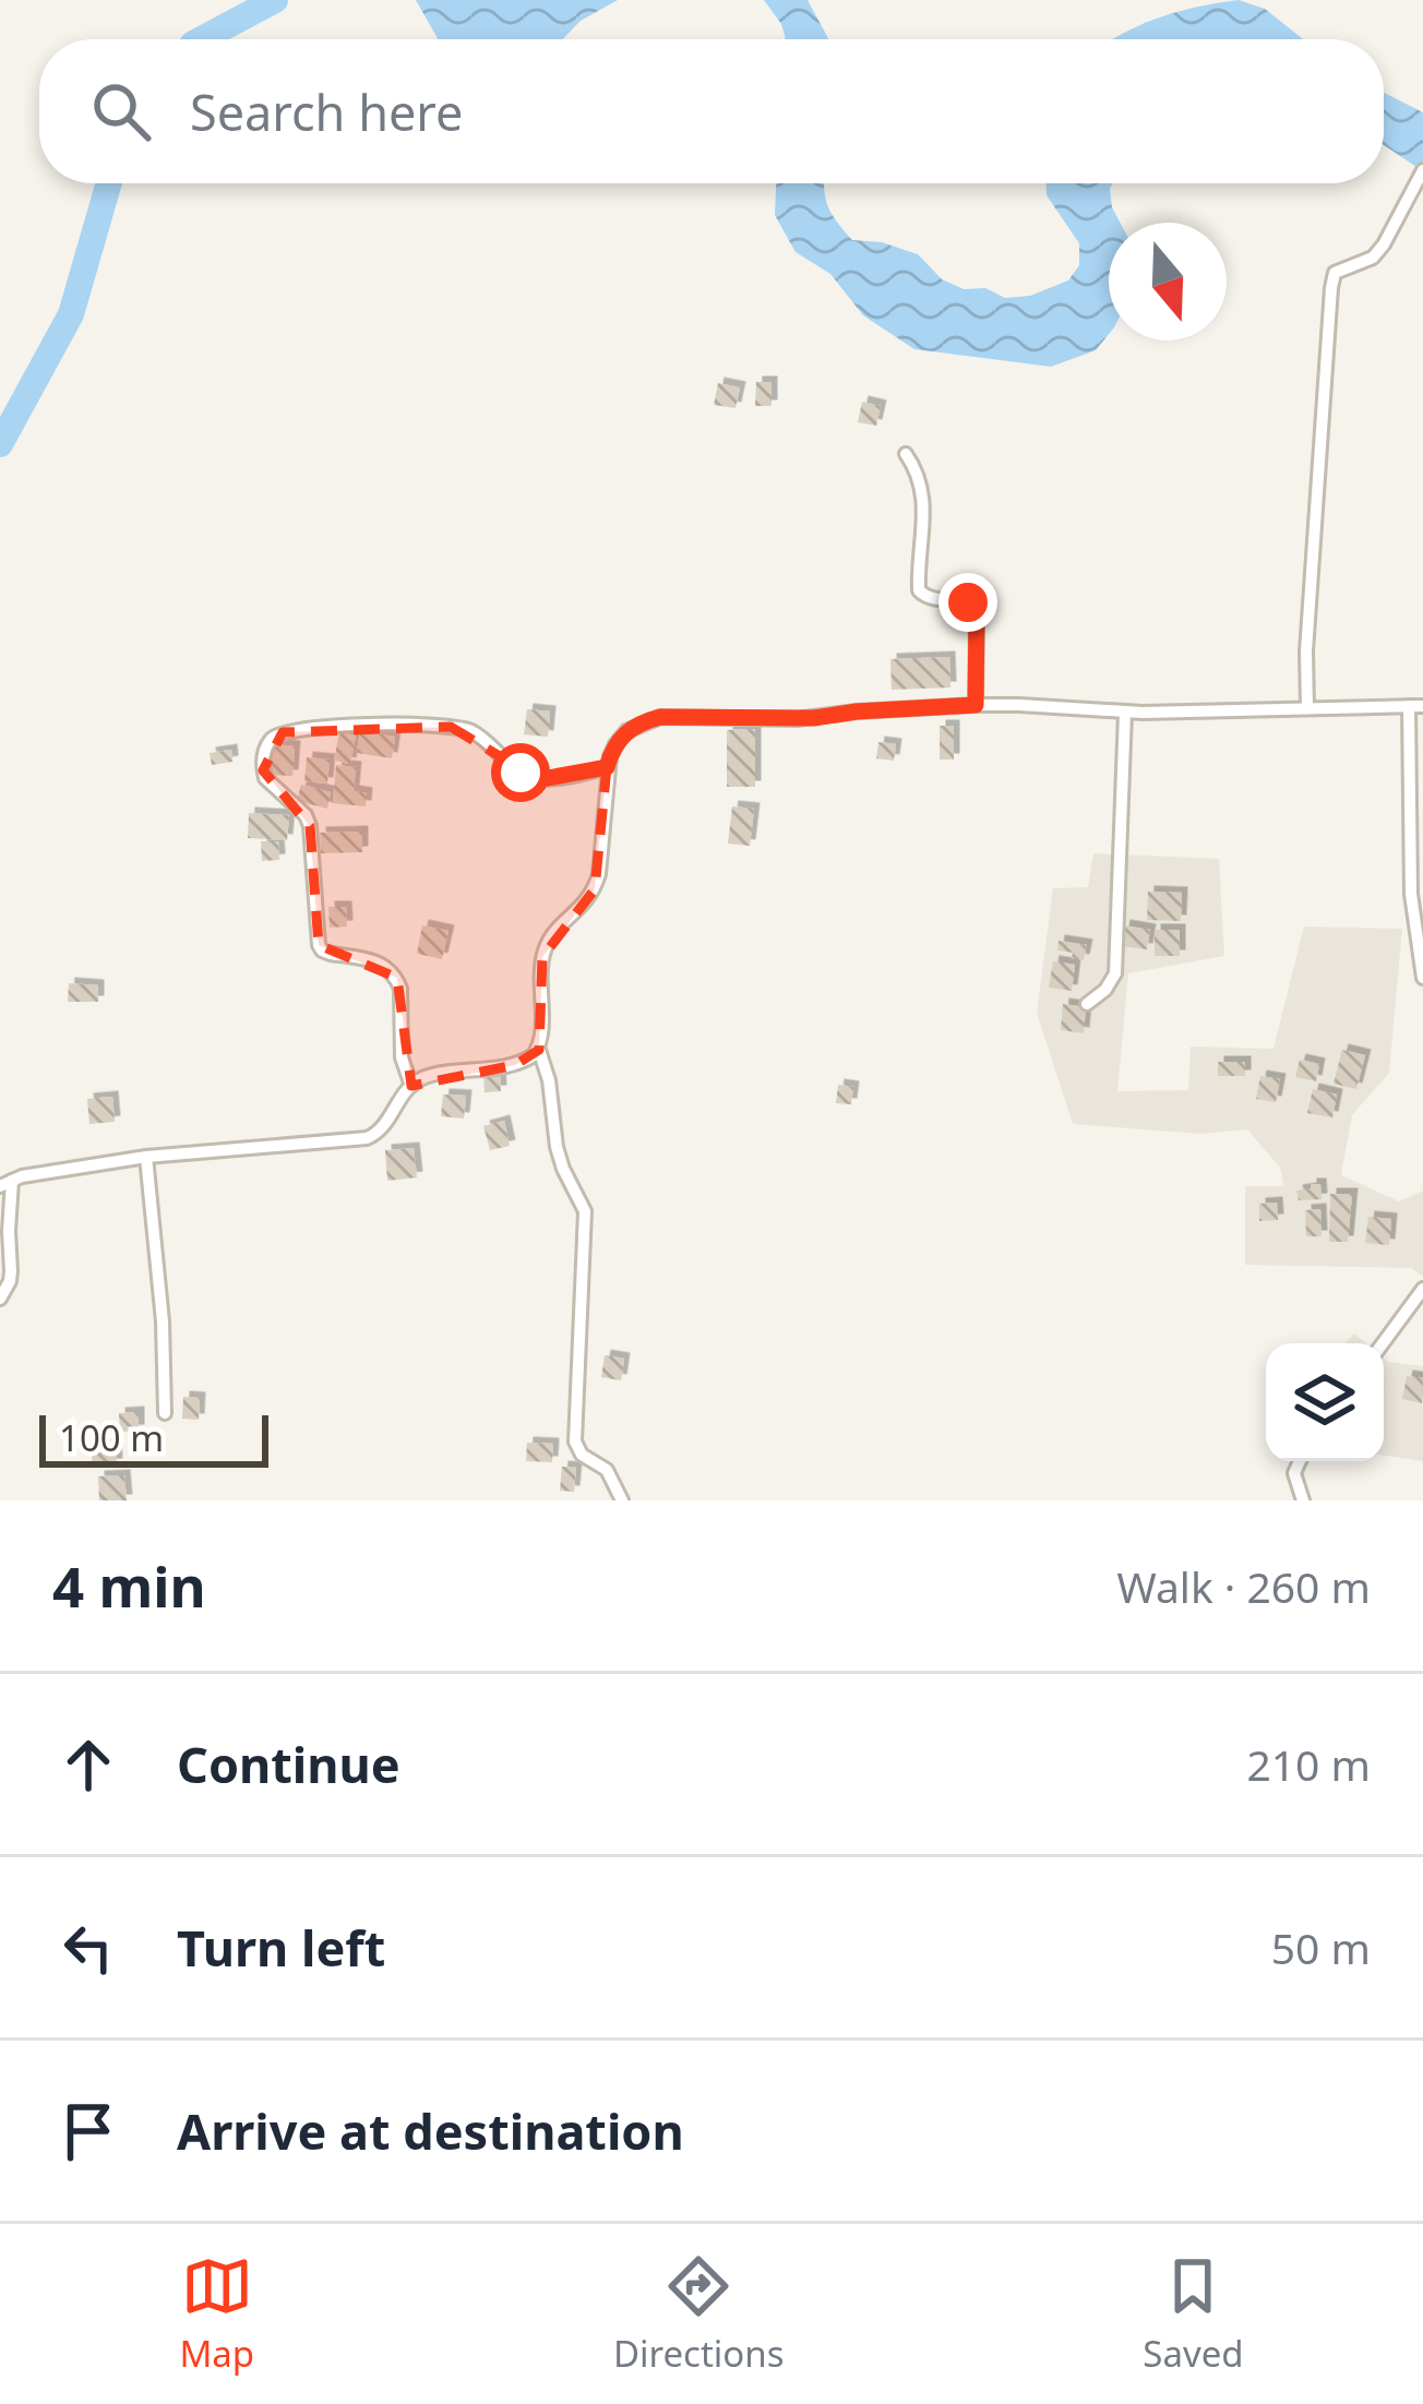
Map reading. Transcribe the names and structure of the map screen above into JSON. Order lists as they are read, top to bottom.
{
  "scale_bar": "100 m",
  "north": "bottom",
  "page": {
    "search": "Search here",
    "scale": "100 m",
    "heading": ["4 min", "Walk · 260 m"],
    "list": [
      ["Continue", "210 m"],
      ["Turn left", "50 m"],
      "Arrive at destination"
    ],
    "nav": ["Map", "Directions", "Saved"]
  }
}
